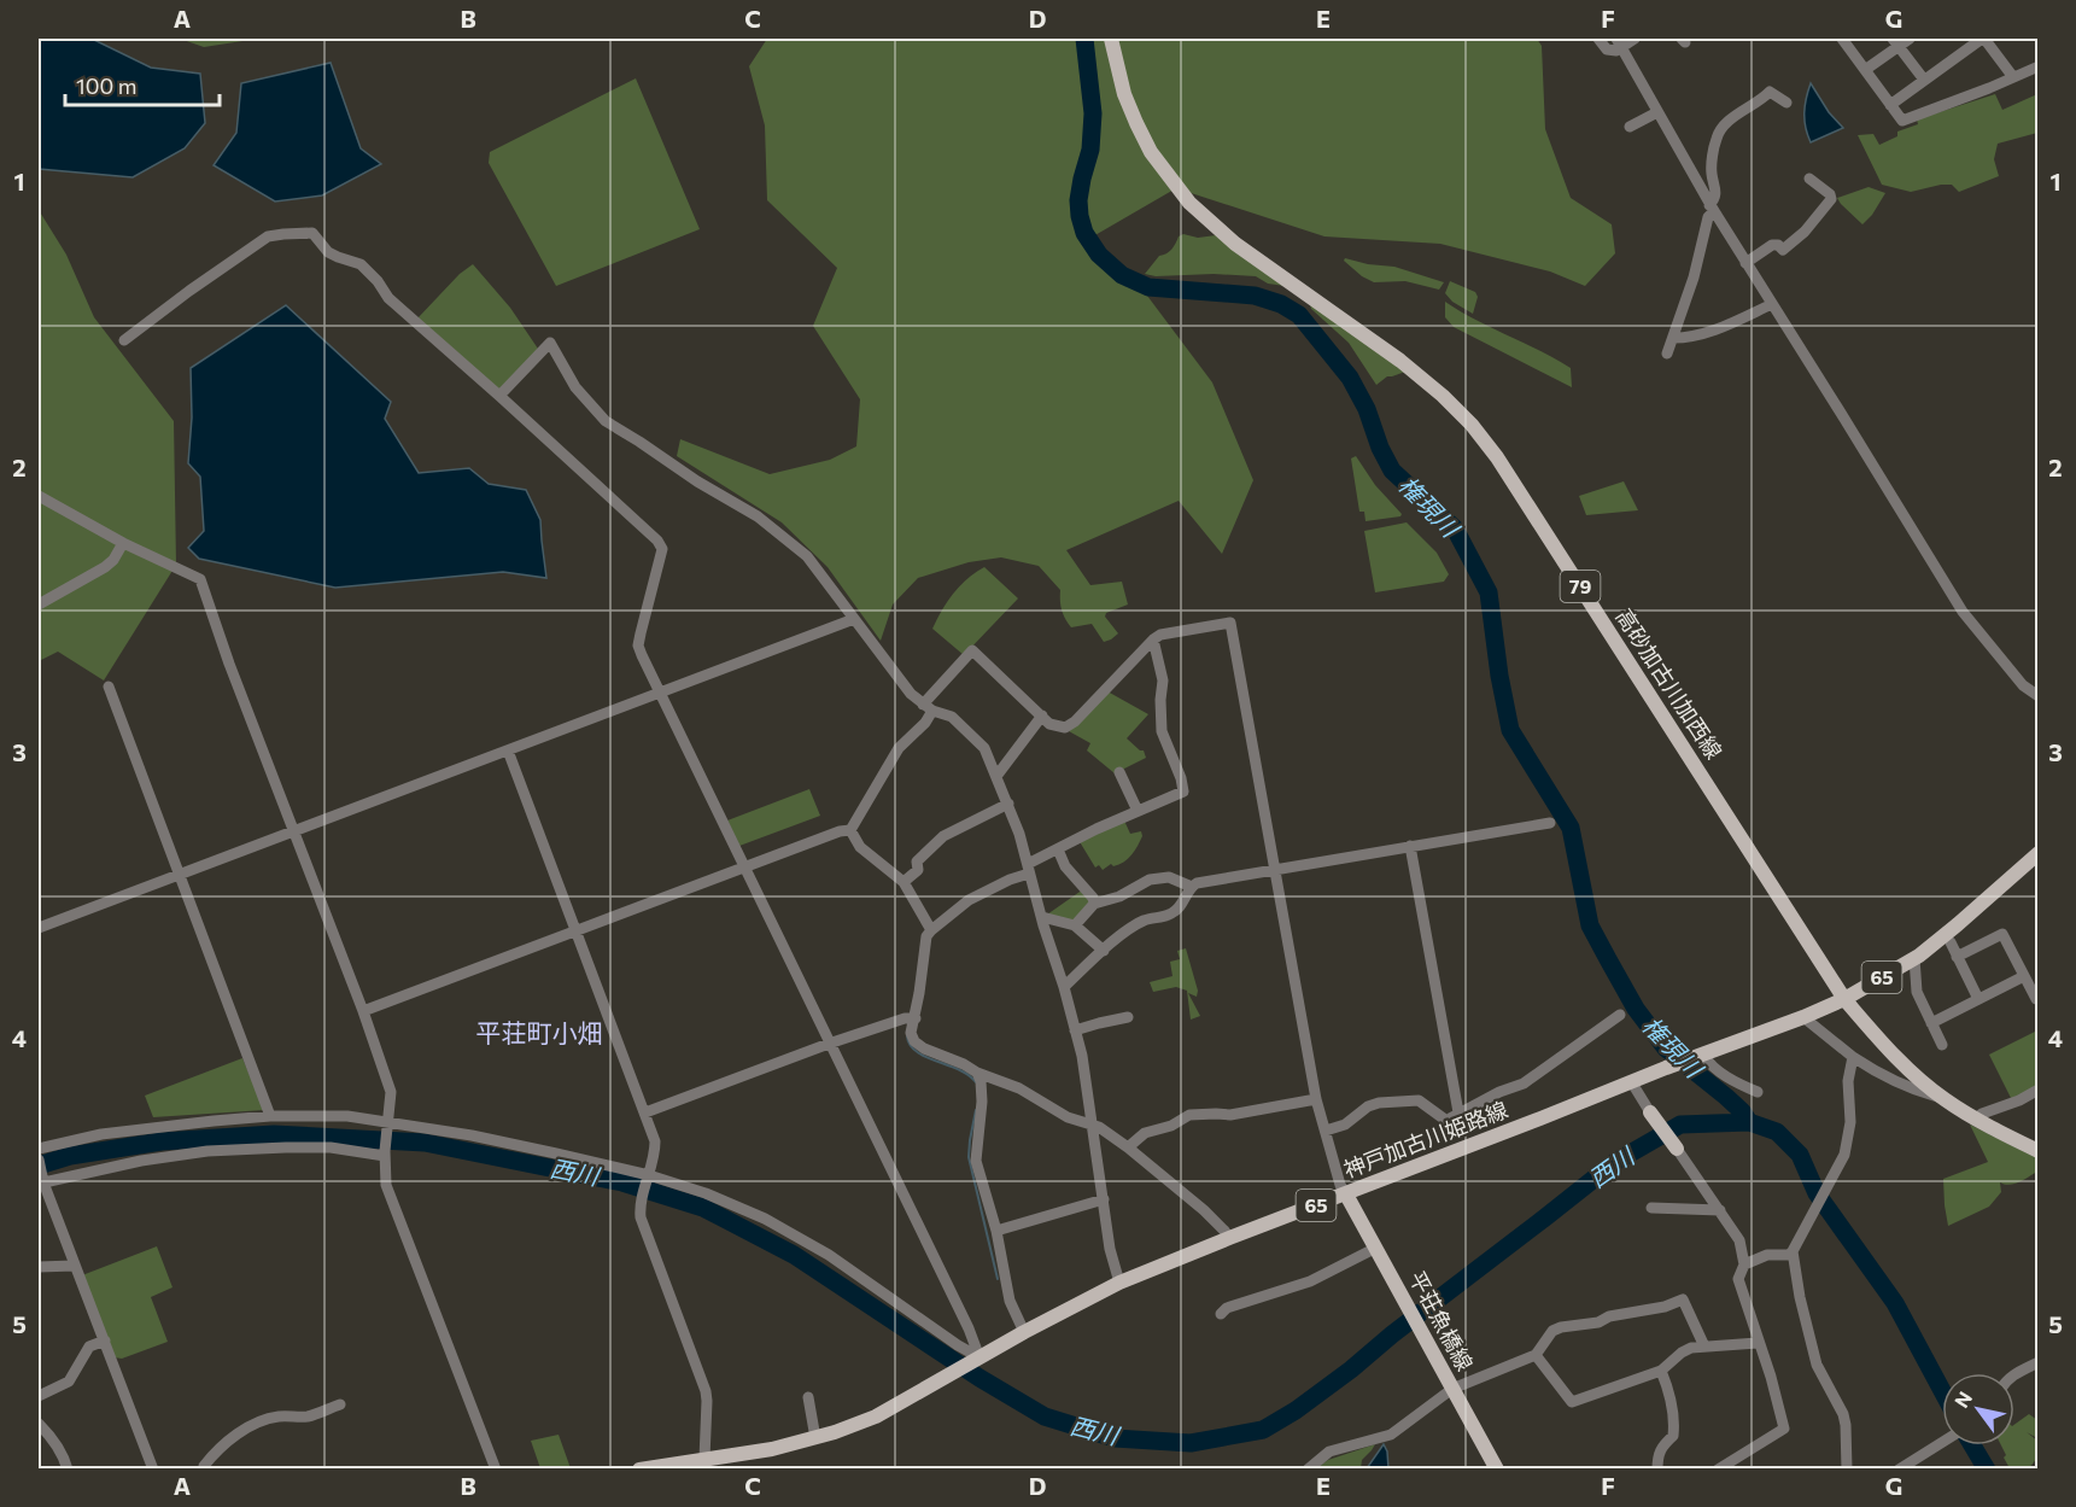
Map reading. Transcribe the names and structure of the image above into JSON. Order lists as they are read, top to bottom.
{
  "streets": {
    "main road": [
      "79",
      "高砂加古川加西線",
      "65",
      "神戸加古川姫路線",
      "平荘魚橋線"
    ]
  },
  "crossings": [
    ["高砂加古川加西線", "神戸加古川姫路線"],
    ["神戸加古川姫路線", "平荘魚橋線"]
  ],
  "districts": ["平荘町小畑"],
  "water": ["権現川", "西川"],
  "scale_bar": "100 m",
  "north": "top left",
  "grid": {
    "columns": [
      "A",
      "B",
      "C",
      "D",
      "E",
      "F",
      "G"
    ],
    "rows": [
      "1",
      "2",
      "3",
      "4",
      "5"
    ]
  }
}
